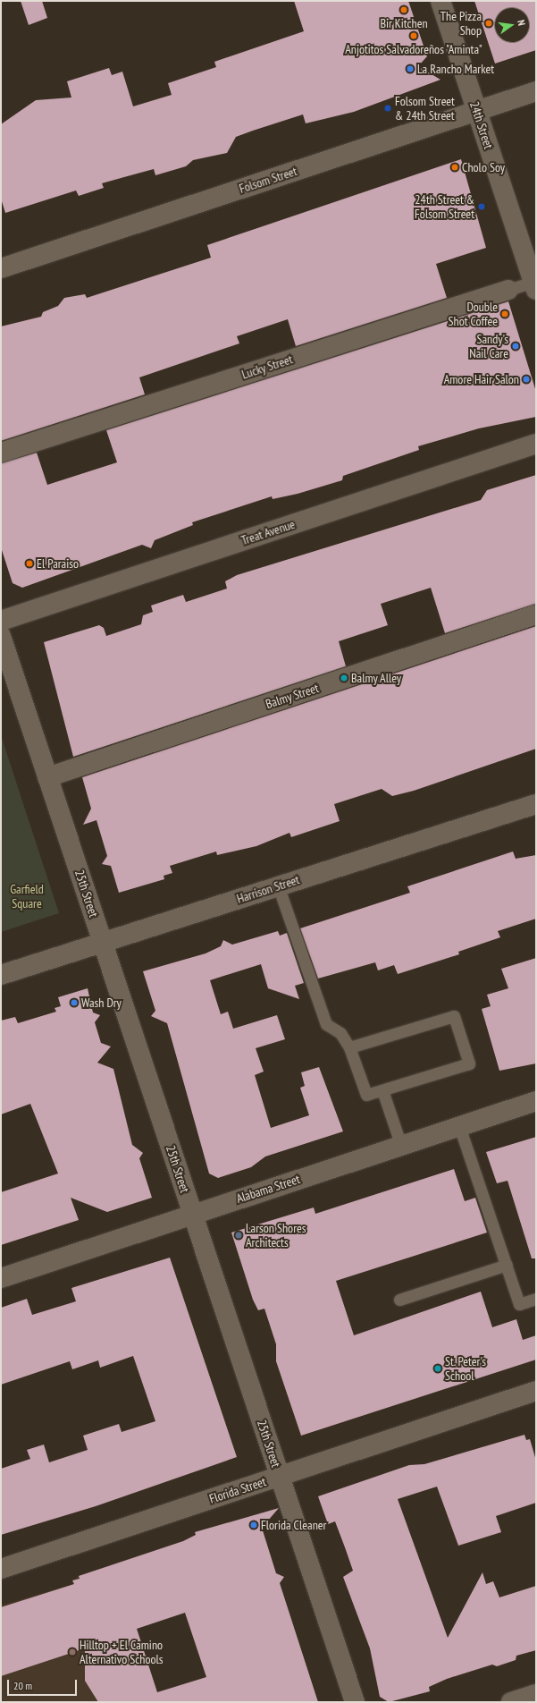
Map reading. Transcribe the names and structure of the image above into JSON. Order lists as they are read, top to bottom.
{
  "streets": {
    "street": [
      "24th Street",
      "Folsom Street",
      "Lucky Street",
      "Treat Avenue",
      "Balmy Street",
      "Harrison Street",
      "25th Street",
      "Alabama Street",
      "Florida Street"
    ]
  },
  "crossings": [
    ["24th Street", "Folsom Street"],
    ["24th Street", "Lucky Street"],
    ["Balmy Street", "25th Street"],
    ["Harrison Street", "25th Street"],
    ["25th Street", "Alabama Street"],
    ["25th Street", "Florida Street"]
  ],
  "parks": ["Garfield Square"],
  "places": [
    "Bir Kitchen",
    "The Pizza Shop",
    "Anjotitos Salvadoreños \"Aminta\"",
    "La Rancho Market",
    "Folsom Street & 24th Street",
    "Cholo Soy",
    "24th Street & Folsom Street",
    "Double Shot Coffee",
    "Sandy's Nail Care",
    "Amore Hair Salon",
    "El Paraiso",
    "Balmy Alley",
    "Wash Dry",
    "Larson Shores Architects",
    "St. Peter's School",
    "Florida Cleaner",
    "Hilltop + El Camino Alternativo Schools"
  ],
  "scale_bar": "20 m",
  "north": "right"
}
